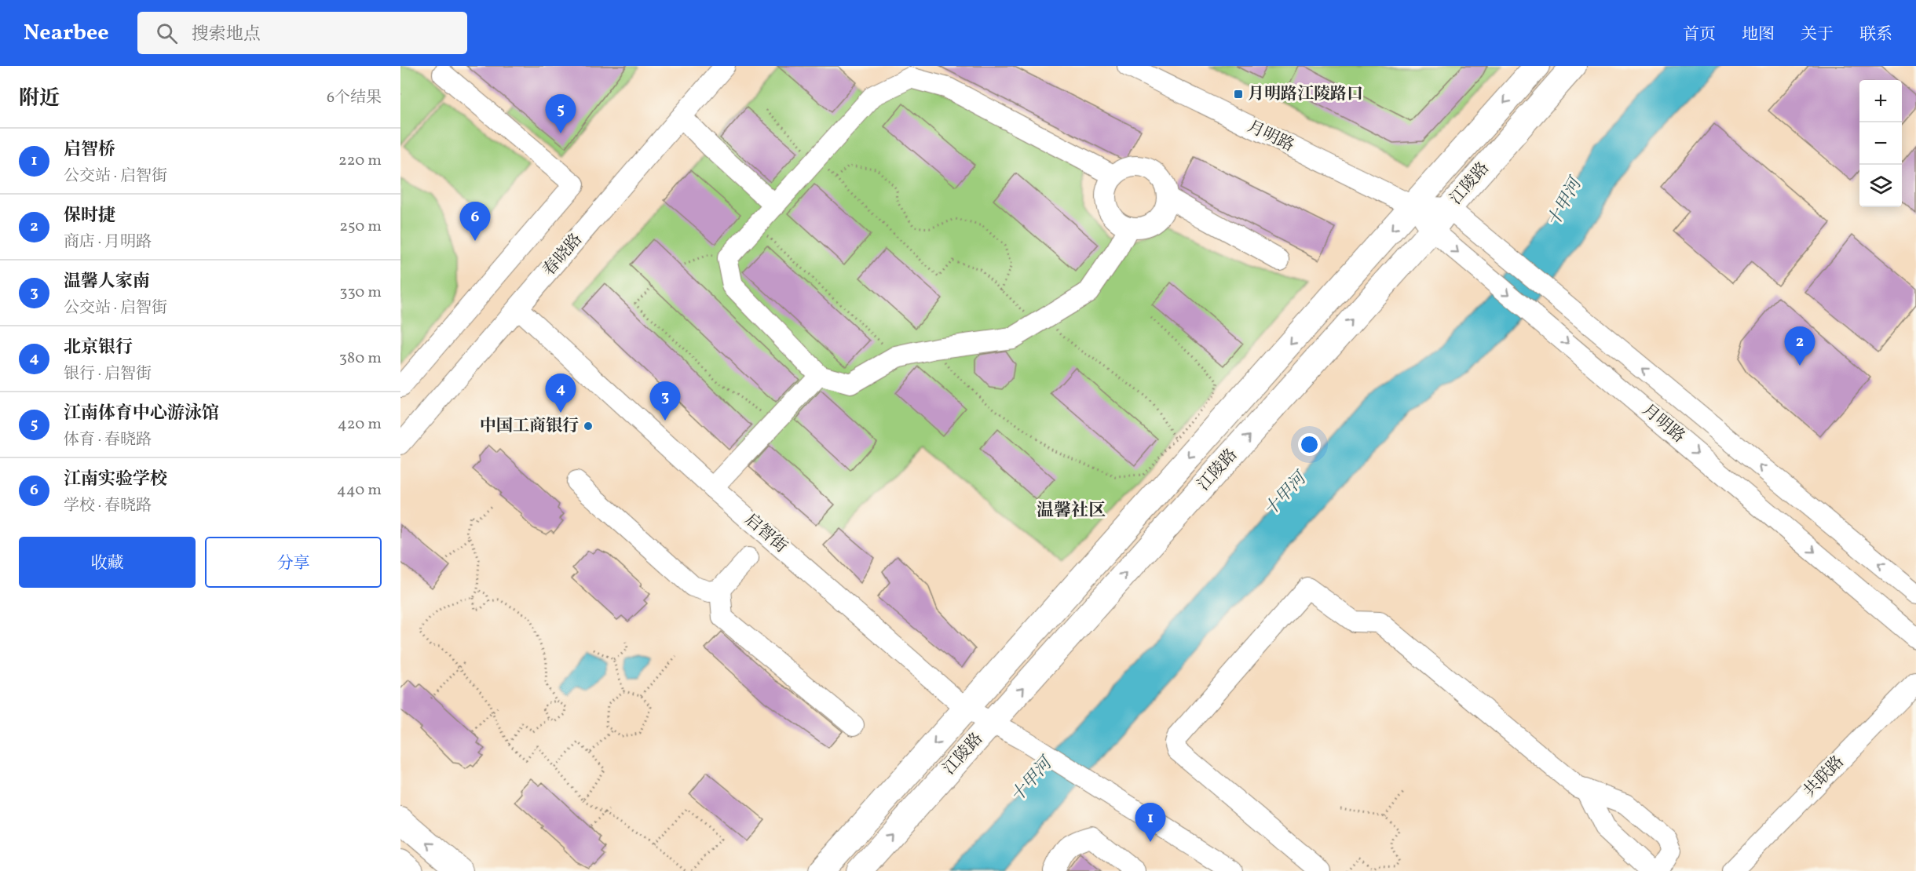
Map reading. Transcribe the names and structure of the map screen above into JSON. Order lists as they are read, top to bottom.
{
  "streets": {
    "main road": ["江陵路"],
    "street": [
      "月明路",
      "春晓路",
      "启智街",
      "共联路"
    ]
  },
  "crossings": [
    ["月明路", "江陵路"],
    ["江陵路", "启智街"],
    ["春晓路", "启智街"]
  ],
  "districts": ["温馨社区"],
  "water": ["十甲河"],
  "places": {
    "transit": ["月明路江陵路口"],
    "other": ["中国工商银行"]
  },
  "page": {
    "header": "Nearbee",
    "search": "搜索地点",
    "nav": [
      "首页",
      "地图",
      "关于",
      "联系"
    ],
    "heading": ["附近", "6个结果"],
    "map_buttons": ["+", "−"],
    "pins": [
      "5",
      "6",
      "2",
      "4",
      "3",
      "1"
    ],
    "list": [
      {
        "mark": "1",
        "name": "启智桥",
        "note": "公交站 · 启智街",
        "value": "220 m"
      },
      {
        "mark": "2",
        "name": "保时捷",
        "note": "商店 · 月明路",
        "value": "250 m"
      },
      {
        "mark": "3",
        "name": "温馨人家南",
        "note": "公交站 · 启智街",
        "value": "330 m"
      },
      {
        "mark": "4",
        "name": "北京银行",
        "note": "银行 · 启智街",
        "value": "380 m"
      },
      {
        "mark": "5",
        "name": "江南体育中心游泳馆",
        "note": "体育 · 春晓路",
        "value": "420 m"
      },
      {
        "mark": "6",
        "name": "江南实验学校",
        "note": "学校 · 春晓路",
        "value": "440 m"
      }
    ],
    "buttons": ["收藏", "分享"]
  }
}
